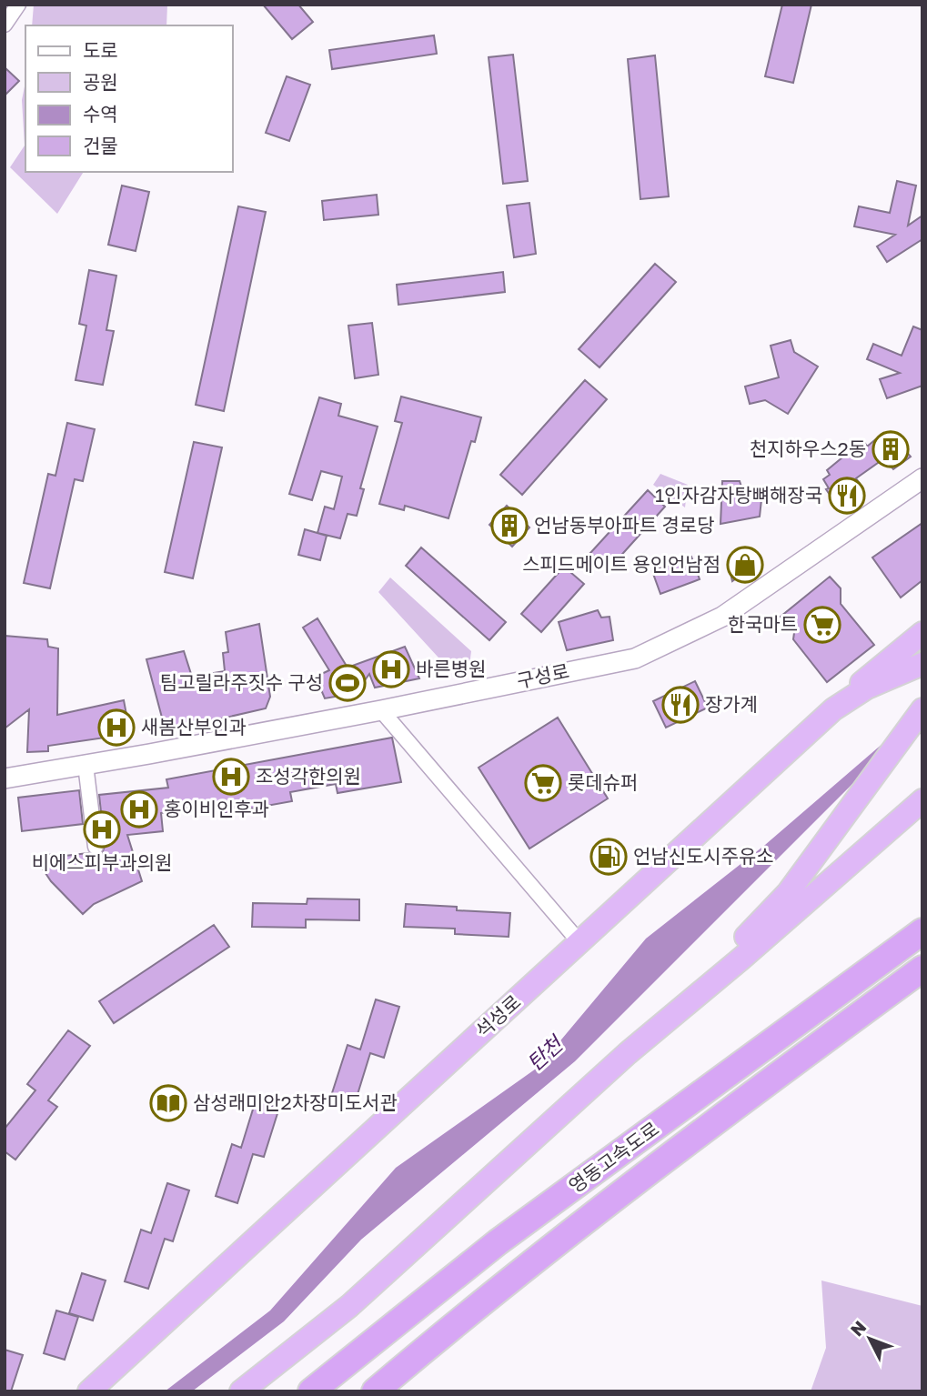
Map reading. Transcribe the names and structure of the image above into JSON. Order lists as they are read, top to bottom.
{
  "streets": {
    "highway": ["석성로", "영동고속도로"],
    "main road": ["구성로"]
  },
  "water": ["탄천"],
  "places": {
    "building": ["천지하우스2동", "언남동부아파트 경로당"],
    "restaurant": ["1인자감자탕뼈해장국", "장가계"],
    "shop": ["스피드메이트 용인언남점"],
    "supermarket": ["한국마트", "롯데슈퍼"],
    "hospital": [
      "바른병원",
      "새봄산부인과",
      "조성각한의원",
      "홍이비인후과",
      "비에스피부과의원"
    ],
    "sports": ["팀고릴라주짓수 구성"],
    "fuel station": ["언남신도시주유소"],
    "library": ["삼성래미안2차장미도서관"]
  },
  "legend": [
    "도로",
    "공원",
    "수역",
    "건물"
  ],
  "north": "top left"
}
